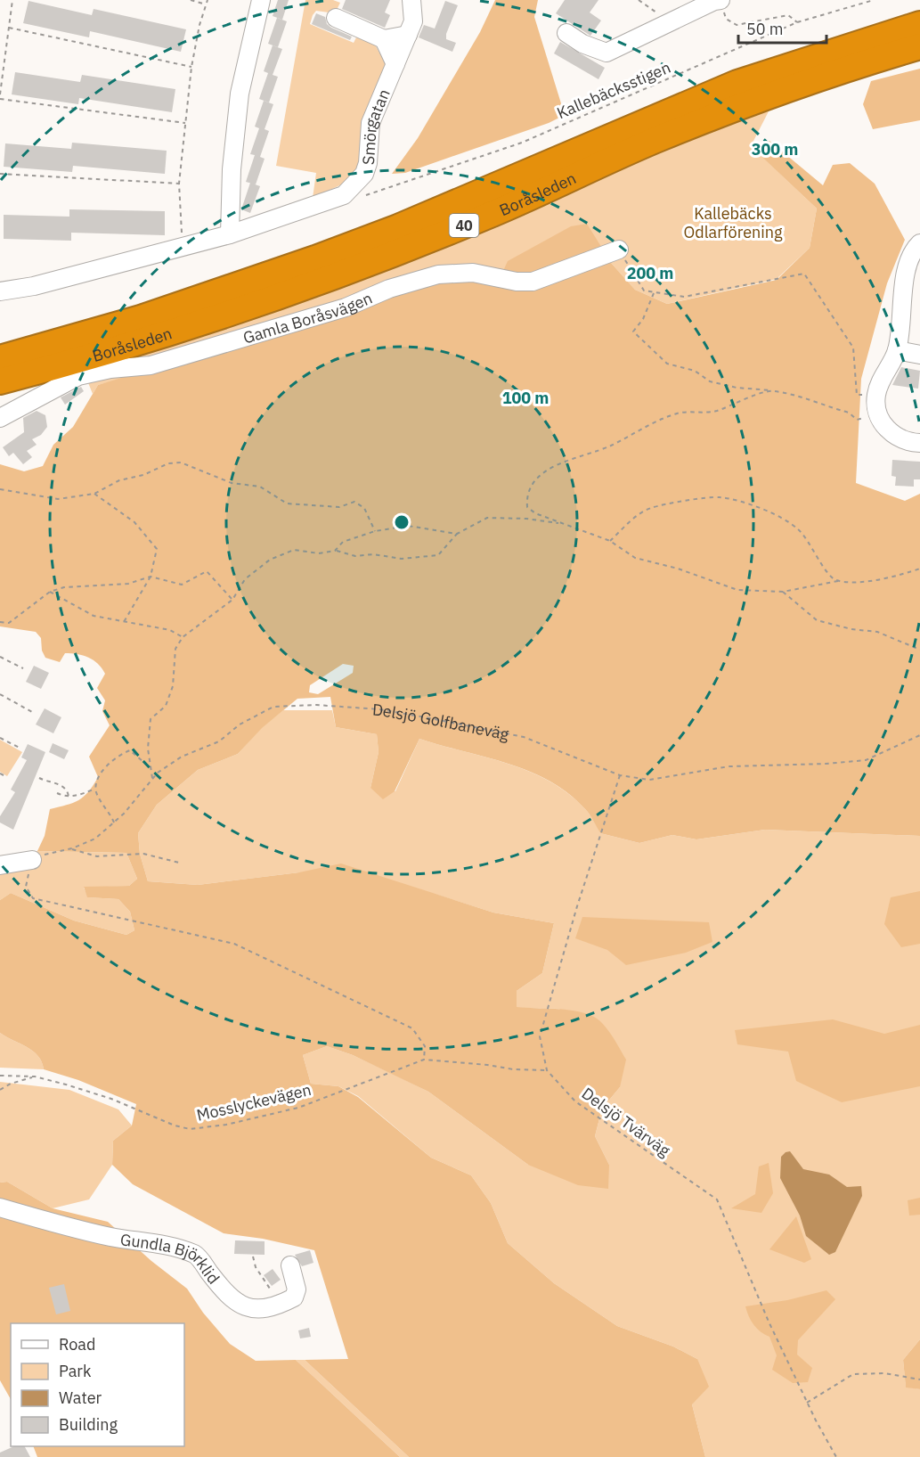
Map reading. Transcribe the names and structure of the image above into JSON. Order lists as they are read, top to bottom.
{
  "streets": {
    "highway": ["Boråsleden", "40"],
    "street": ["Smörgatan", "Gamla Boråsvägen", "Gundla Björklid"],
    "path": [
      "Kallebäcksstigen",
      "Delsjö Golfbaneväg",
      "Mosslyckevägen",
      "Delsjö Tvärväg"
    ]
  },
  "crossings": [
    ["Mosslyckevägen", "Delsjö Tvärväg"]
  ],
  "parks": ["Kallebäcks Odlarförening"],
  "legend": [
    "Road",
    "Park",
    "Water",
    "Building"
  ],
  "scale_bar": "50 m",
  "rings": ["300 m", "200 m", "100 m"]
}
